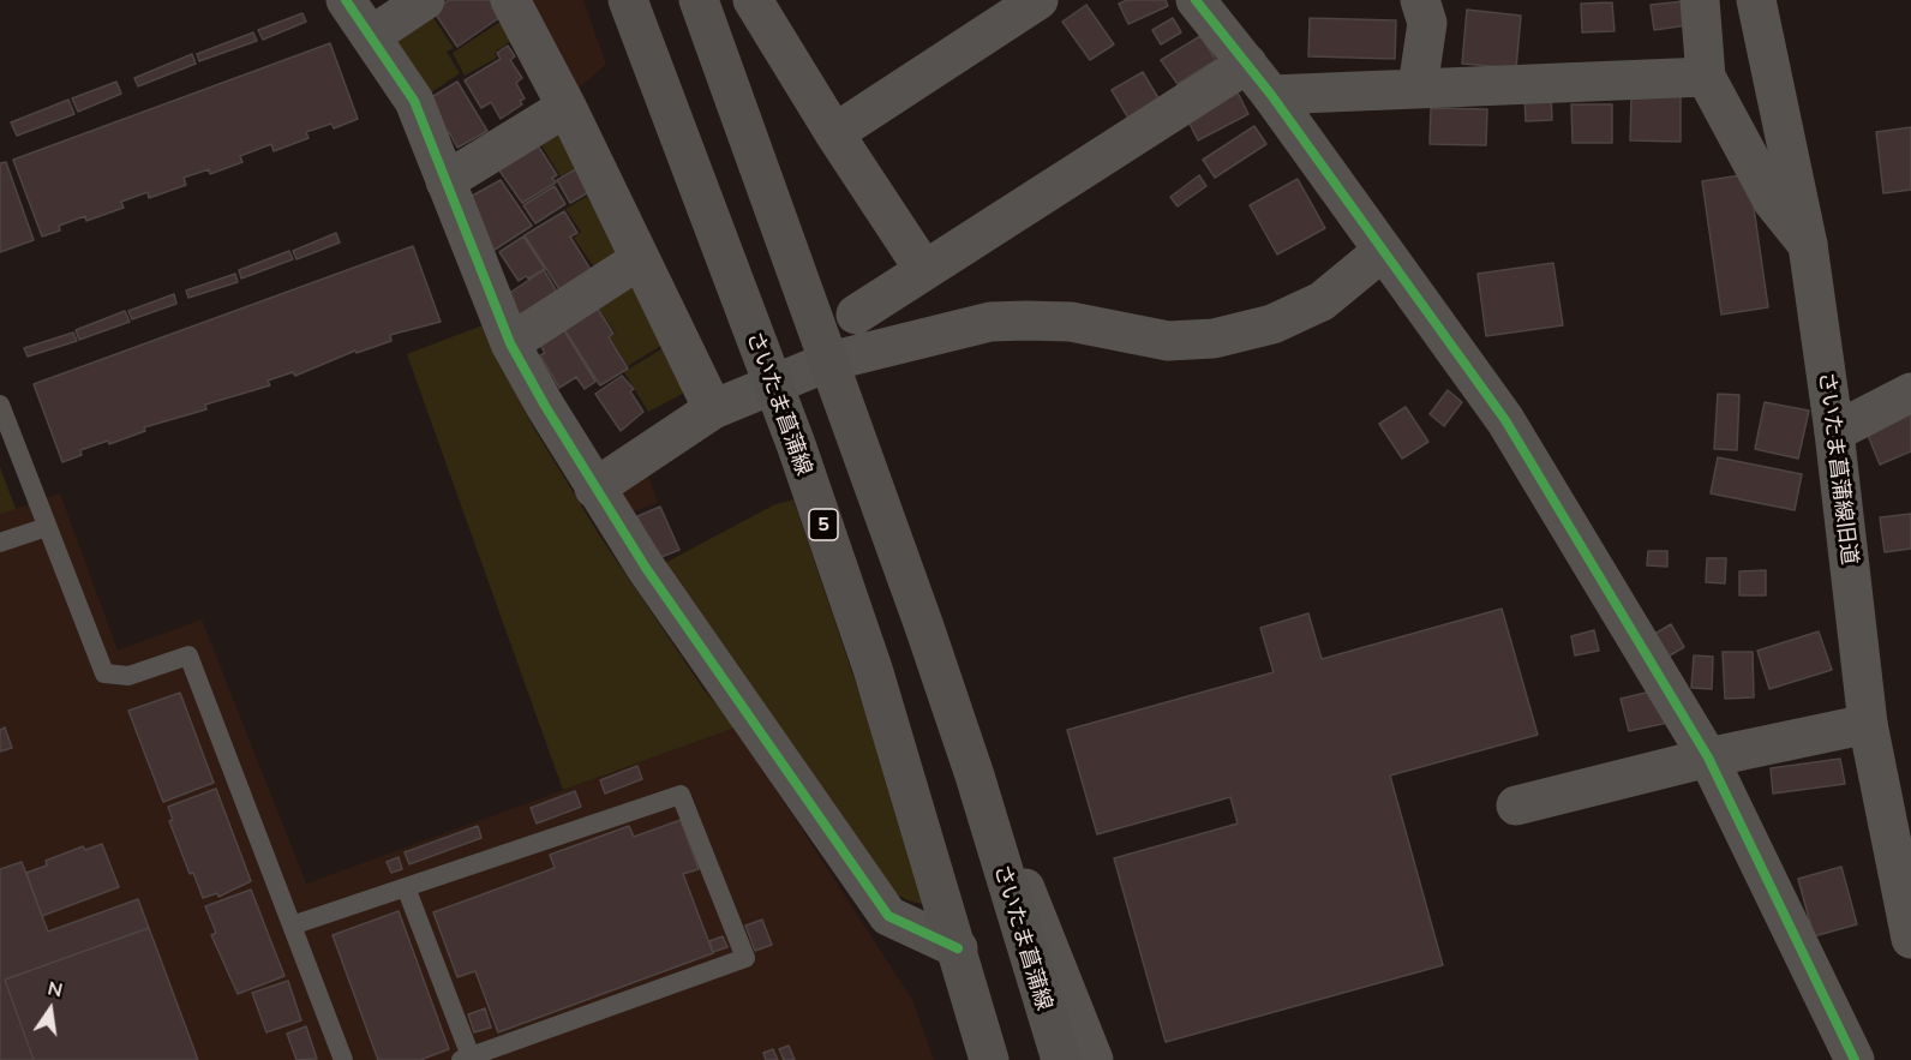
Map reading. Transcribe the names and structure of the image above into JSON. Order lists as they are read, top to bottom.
{
  "streets": {
    "main road": ["さいたま菖蒲線", "5"],
    "street": ["さいたま菖蒲線旧道"]
  },
  "north": "top"
}
